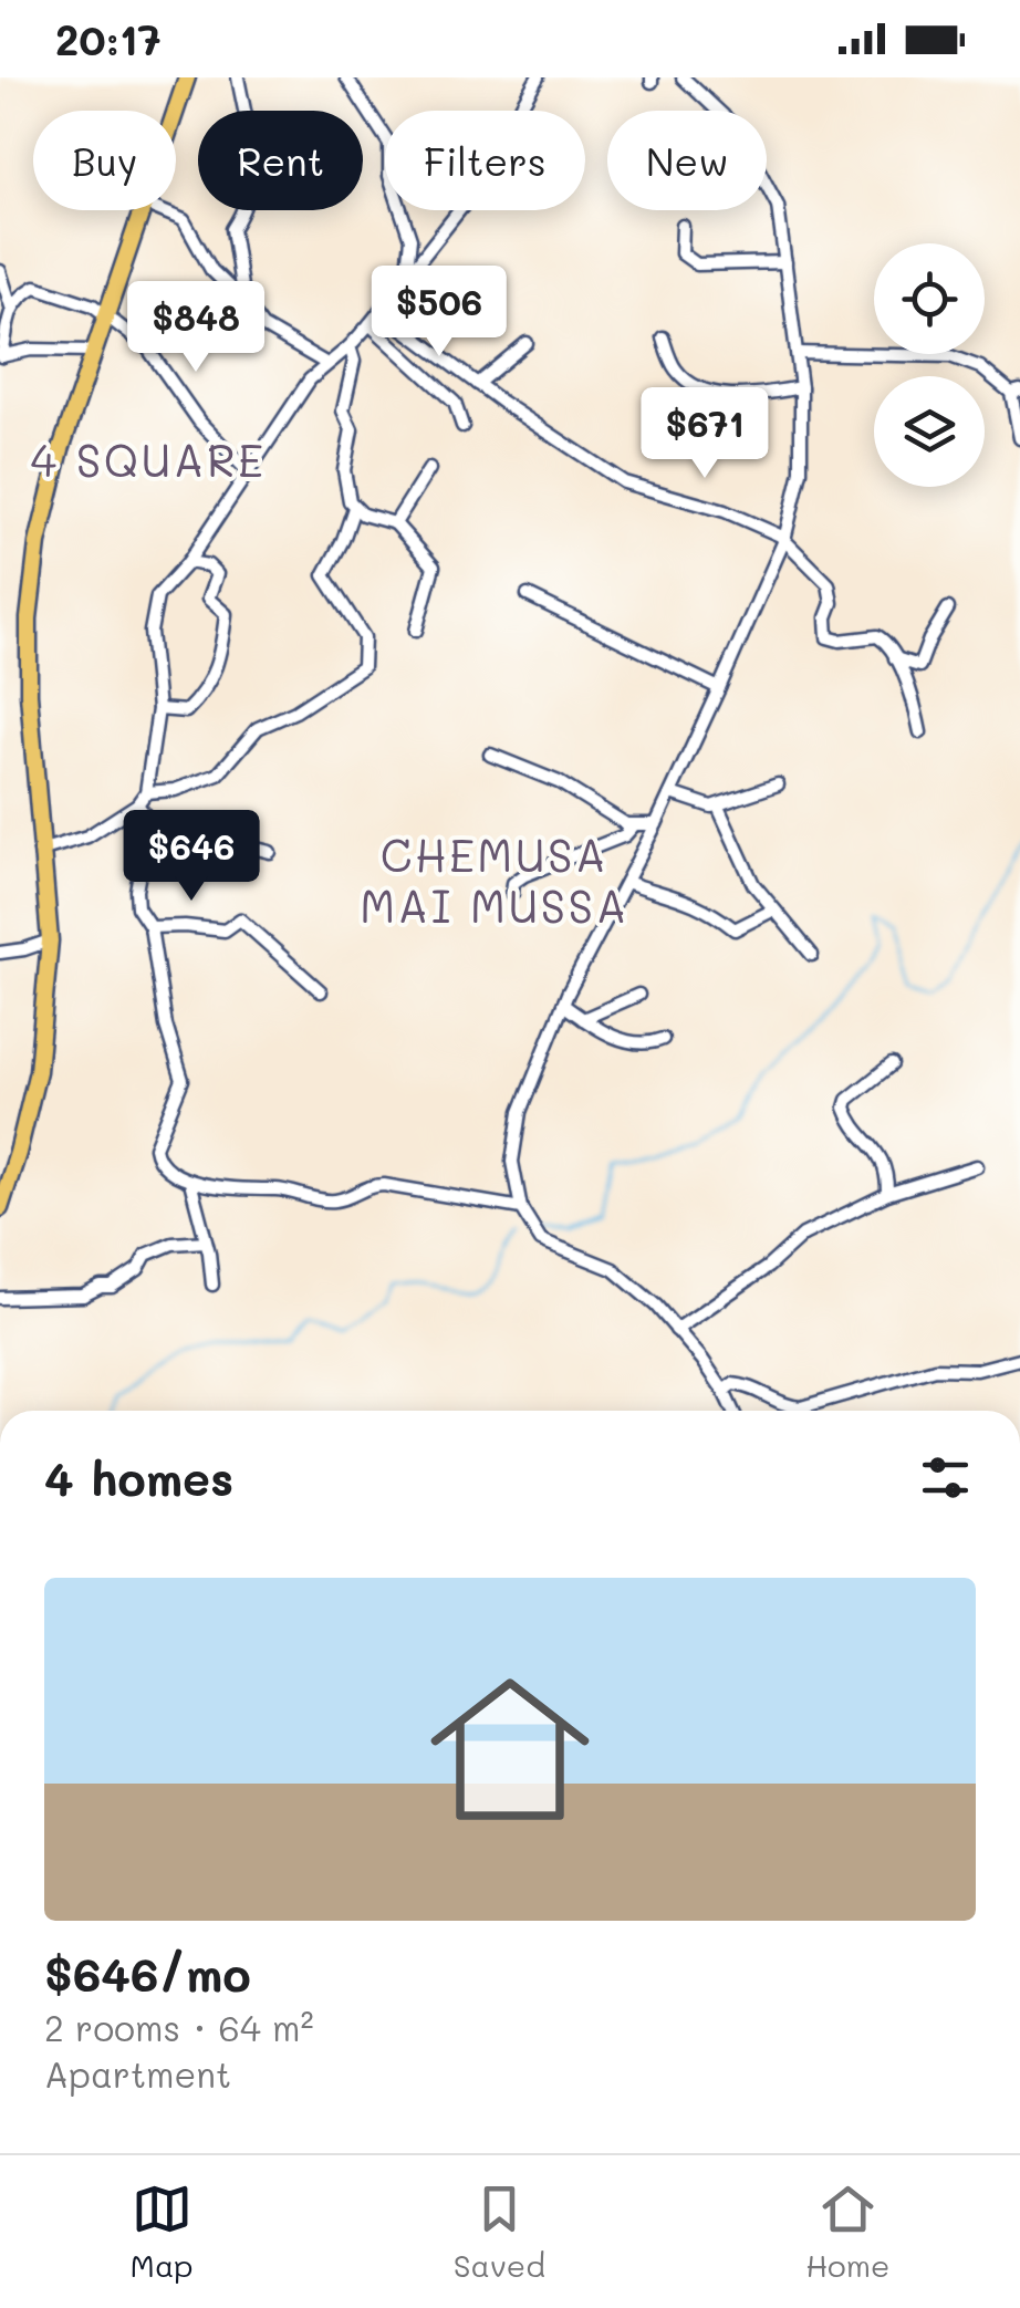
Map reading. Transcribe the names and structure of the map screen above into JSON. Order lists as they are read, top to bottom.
{
  "districts": ["4 SQUARE", "CHEMUSA MAI MUSSA"],
  "page": {
    "status": "20:17",
    "chip": [
      "Buy",
      "Rent",
      "Filters",
      "New"
    ],
    "price": [
      "$506",
      "$848",
      "$671",
      "$646"
    ],
    "heading": "4 homes",
    "list": [
      {
        "name": "$646/mo",
        "note": "2 rooms · 64 m² · Apartment"
      }
    ],
    "tabs": ["Map", "Saved", "Home"]
  }
}
